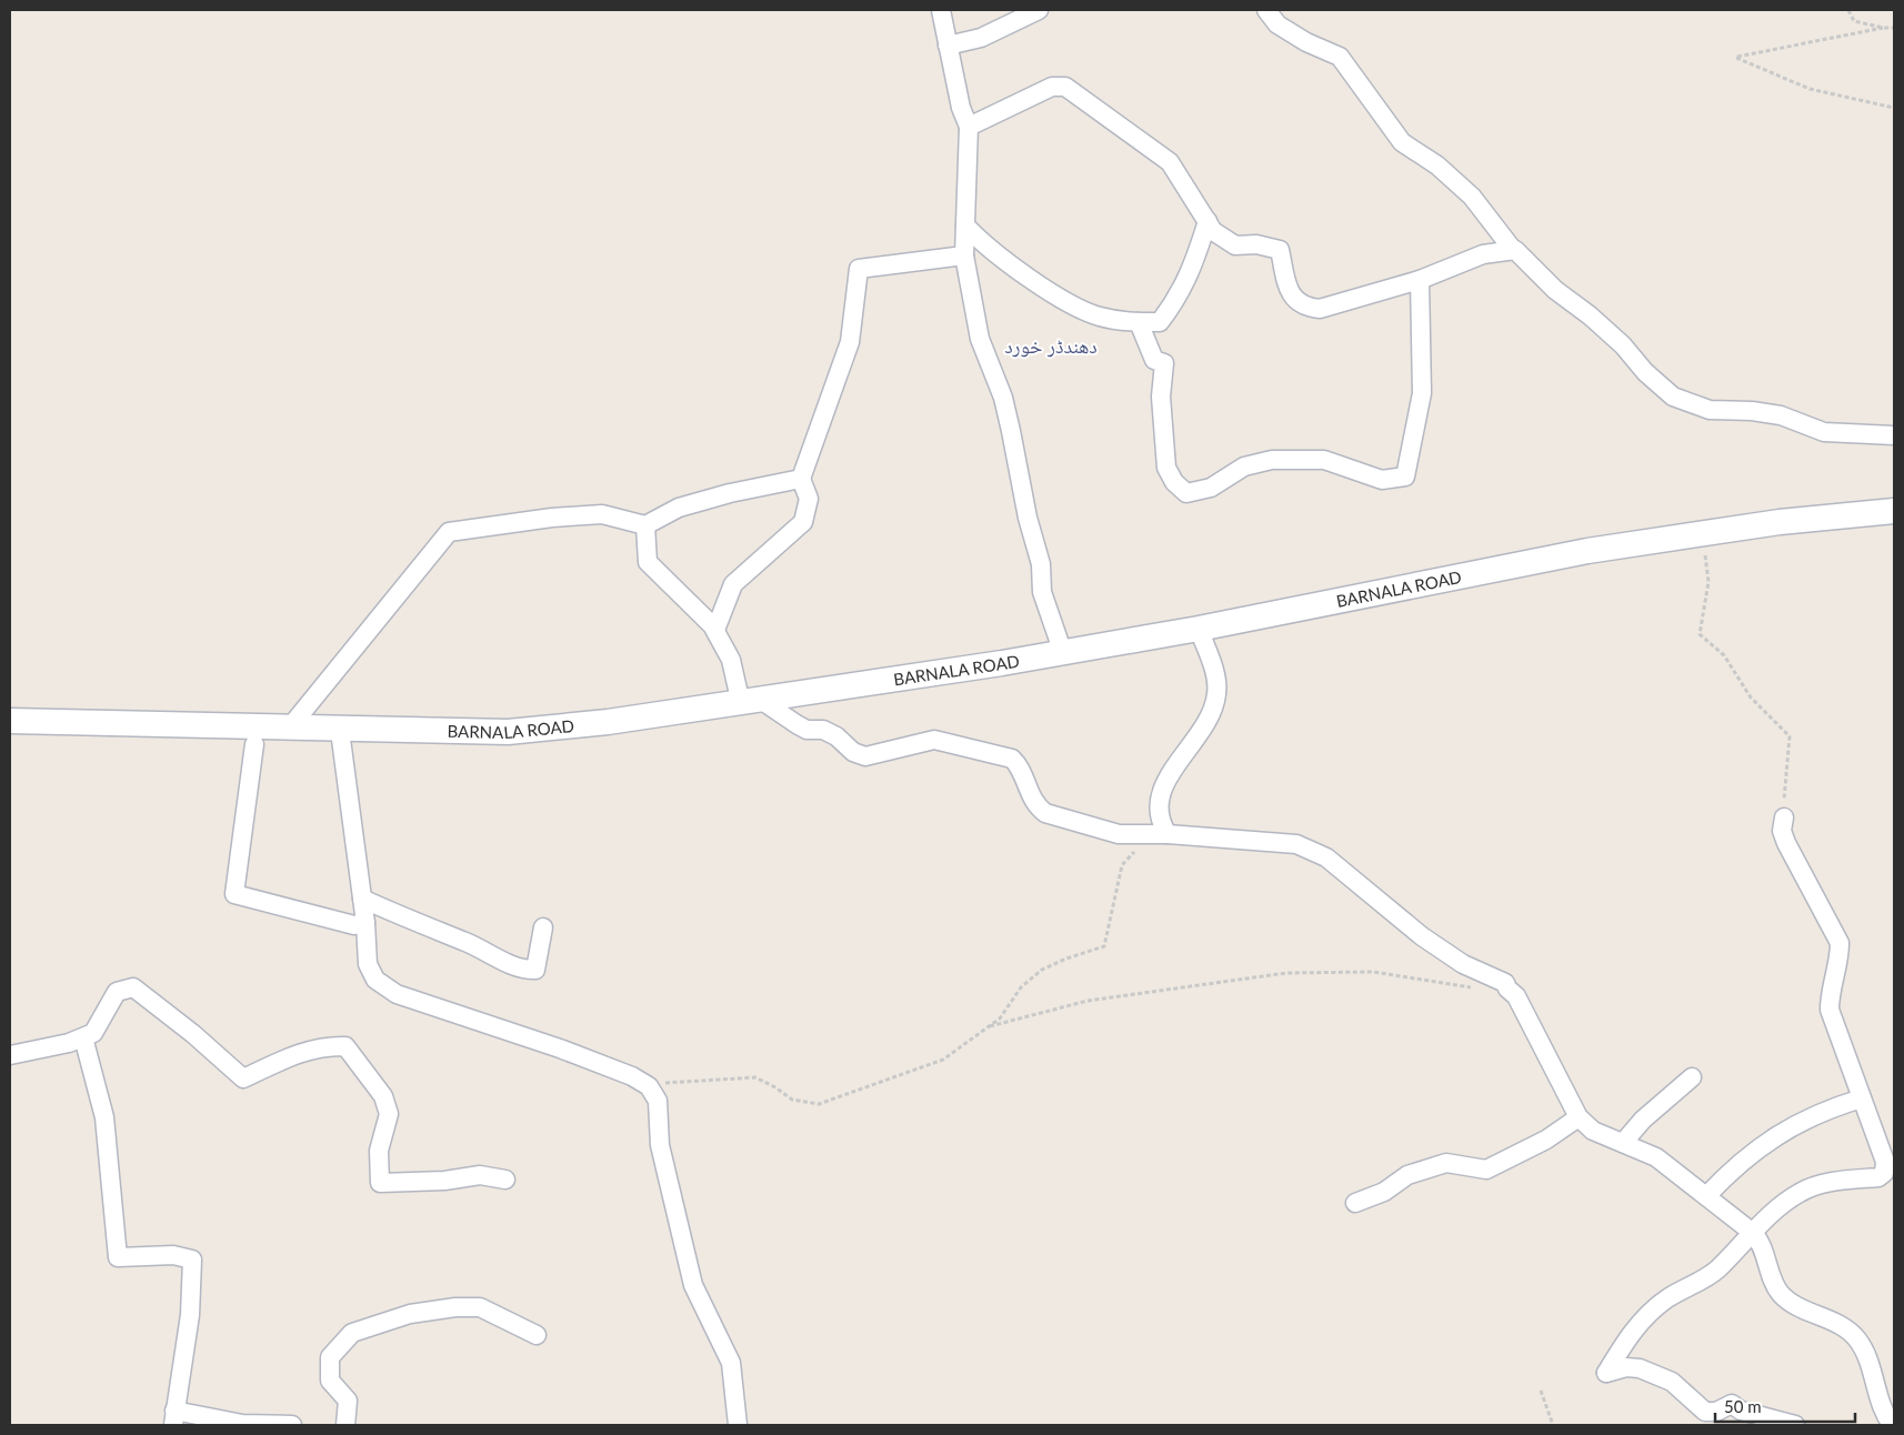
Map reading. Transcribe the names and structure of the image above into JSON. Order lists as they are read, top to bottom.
{
  "streets": {
    "main road": ["BARNALA ROAD"]
  },
  "districts": ["دھندڈر خورد"],
  "scale_bar": "50 m"
}
